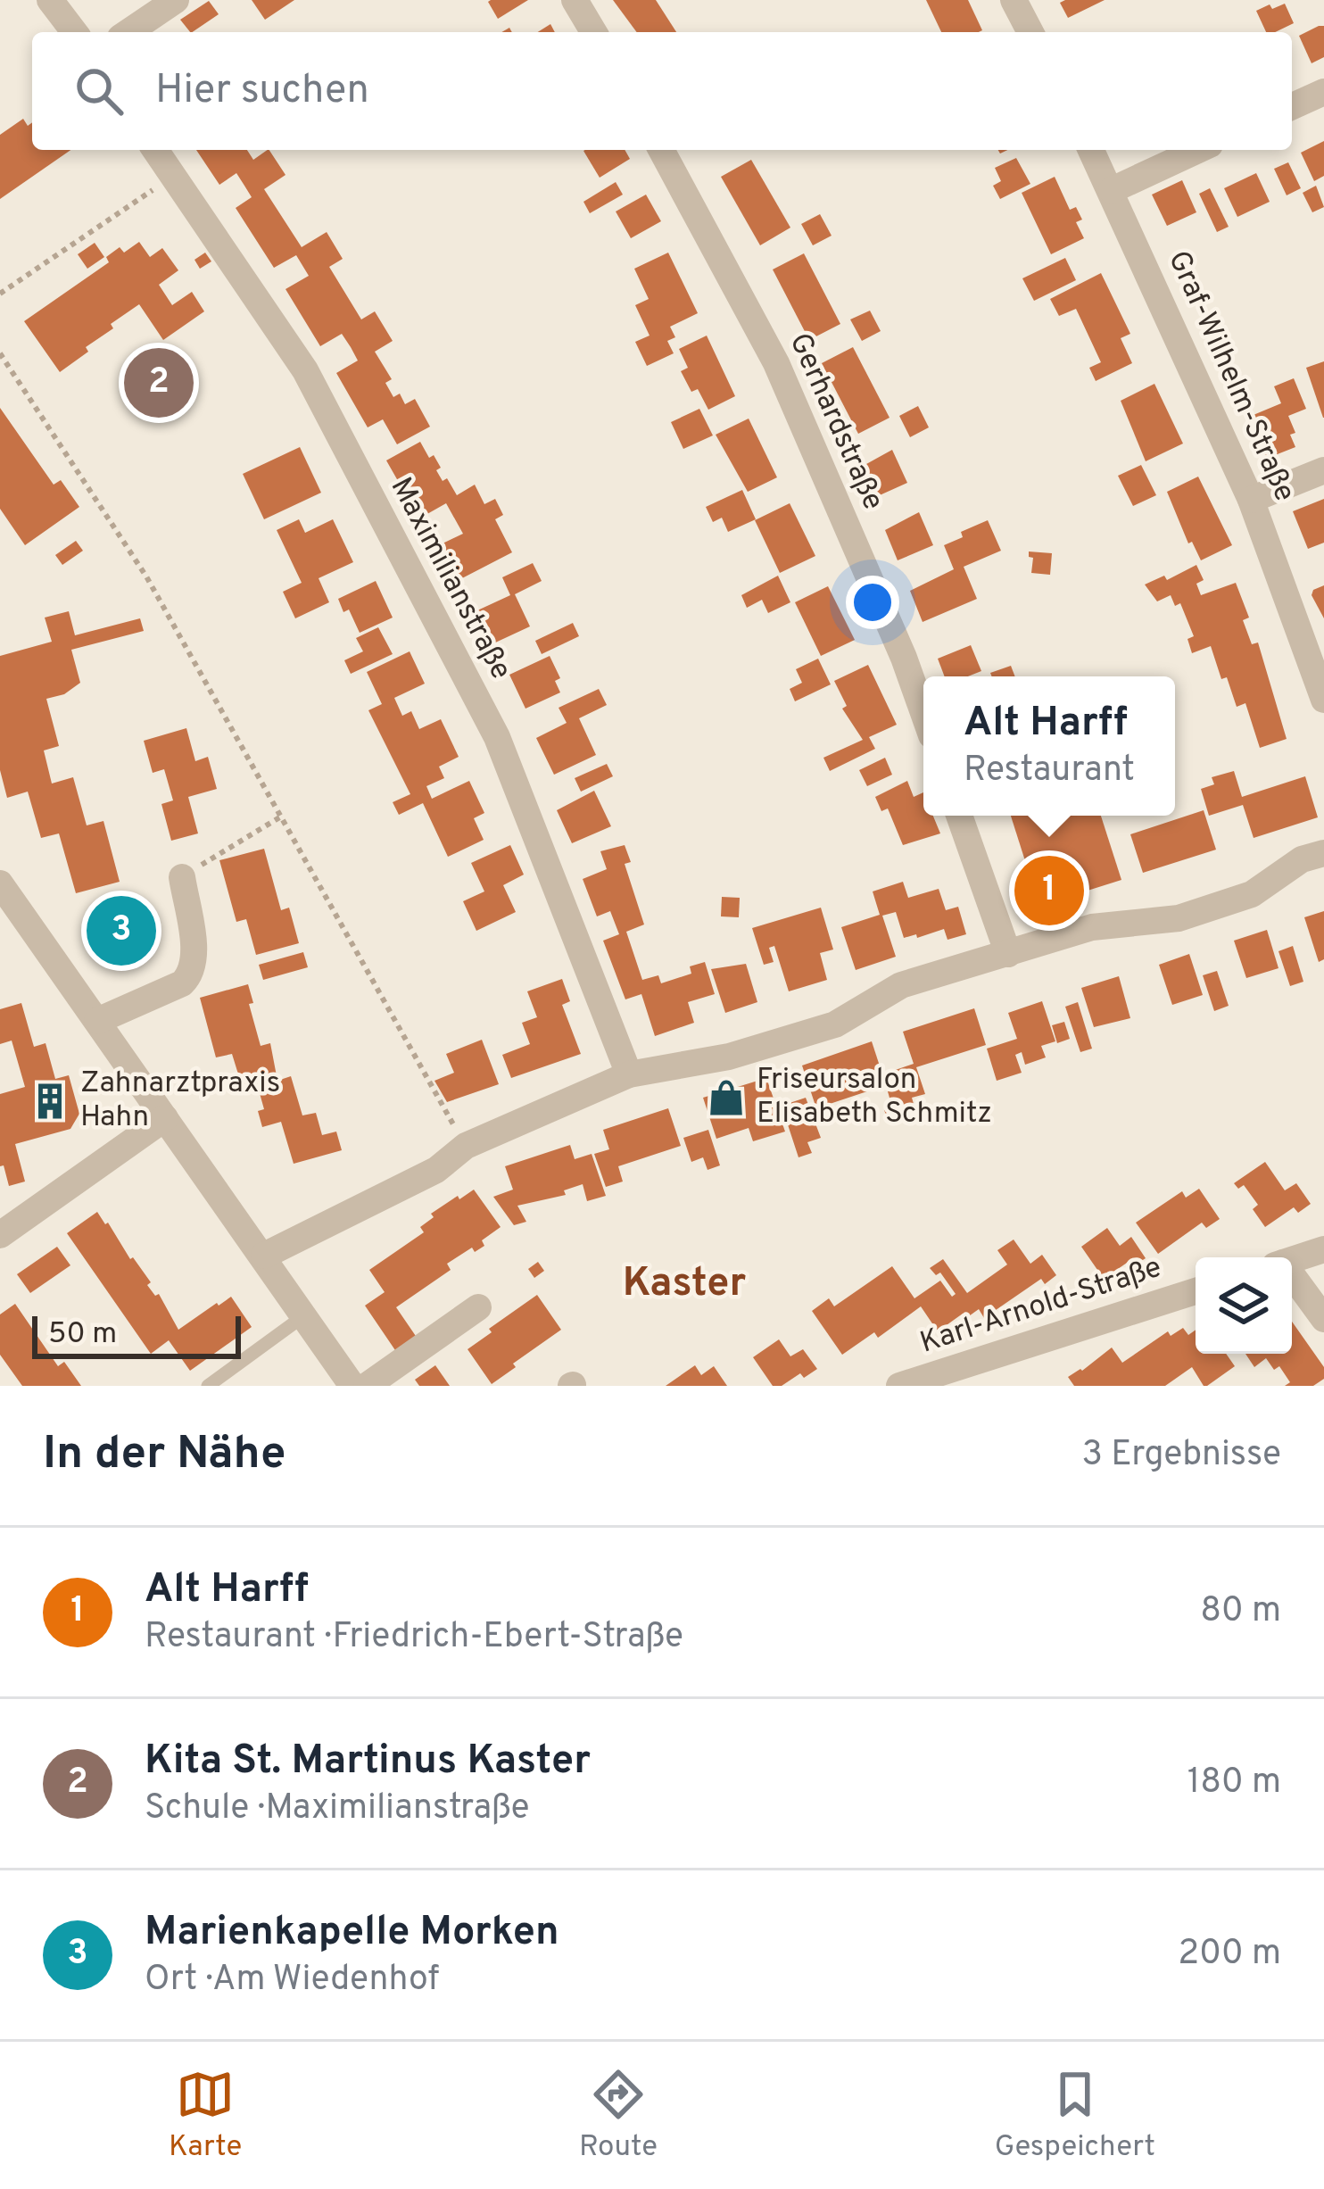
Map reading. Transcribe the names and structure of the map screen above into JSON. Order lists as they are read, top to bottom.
{
  "streets": {
    "street": [
      "Graf-Wilhelm-Straße",
      "Gerhardstraße",
      "Maximilianstraße",
      "Karl-Arnold-Straße"
    ]
  },
  "districts": ["Kaster"],
  "places": {
    "shop": ["Friseursalon Elisabeth Schmitz"],
    "building": ["Zahnarztpraxis Hahn"]
  },
  "scale_bar": "50 m",
  "page": {
    "search": "Hier suchen",
    "pins": ["2", "1", "3"],
    "popup": ["Alt Harff", "Restaurant"],
    "scale": "50 m",
    "heading": ["In der Nähe", "3 Ergebnisse"],
    "list": [
      {
        "mark": "1",
        "name": "Alt Harff",
        "note": "Restaurant · Friedrich-Ebert-Straße",
        "value": "80 m"
      },
      {
        "mark": "2",
        "name": "Kita St. Martinus Kaster",
        "note": "Schule · Maximilianstraße",
        "value": "180 m"
      },
      {
        "mark": "3",
        "name": "Marienkapelle Morken",
        "note": "Ort · Am Wiedenhof",
        "value": "200 m"
      }
    ],
    "nav": ["Karte", "Route", "Gespeichert"]
  }
}
